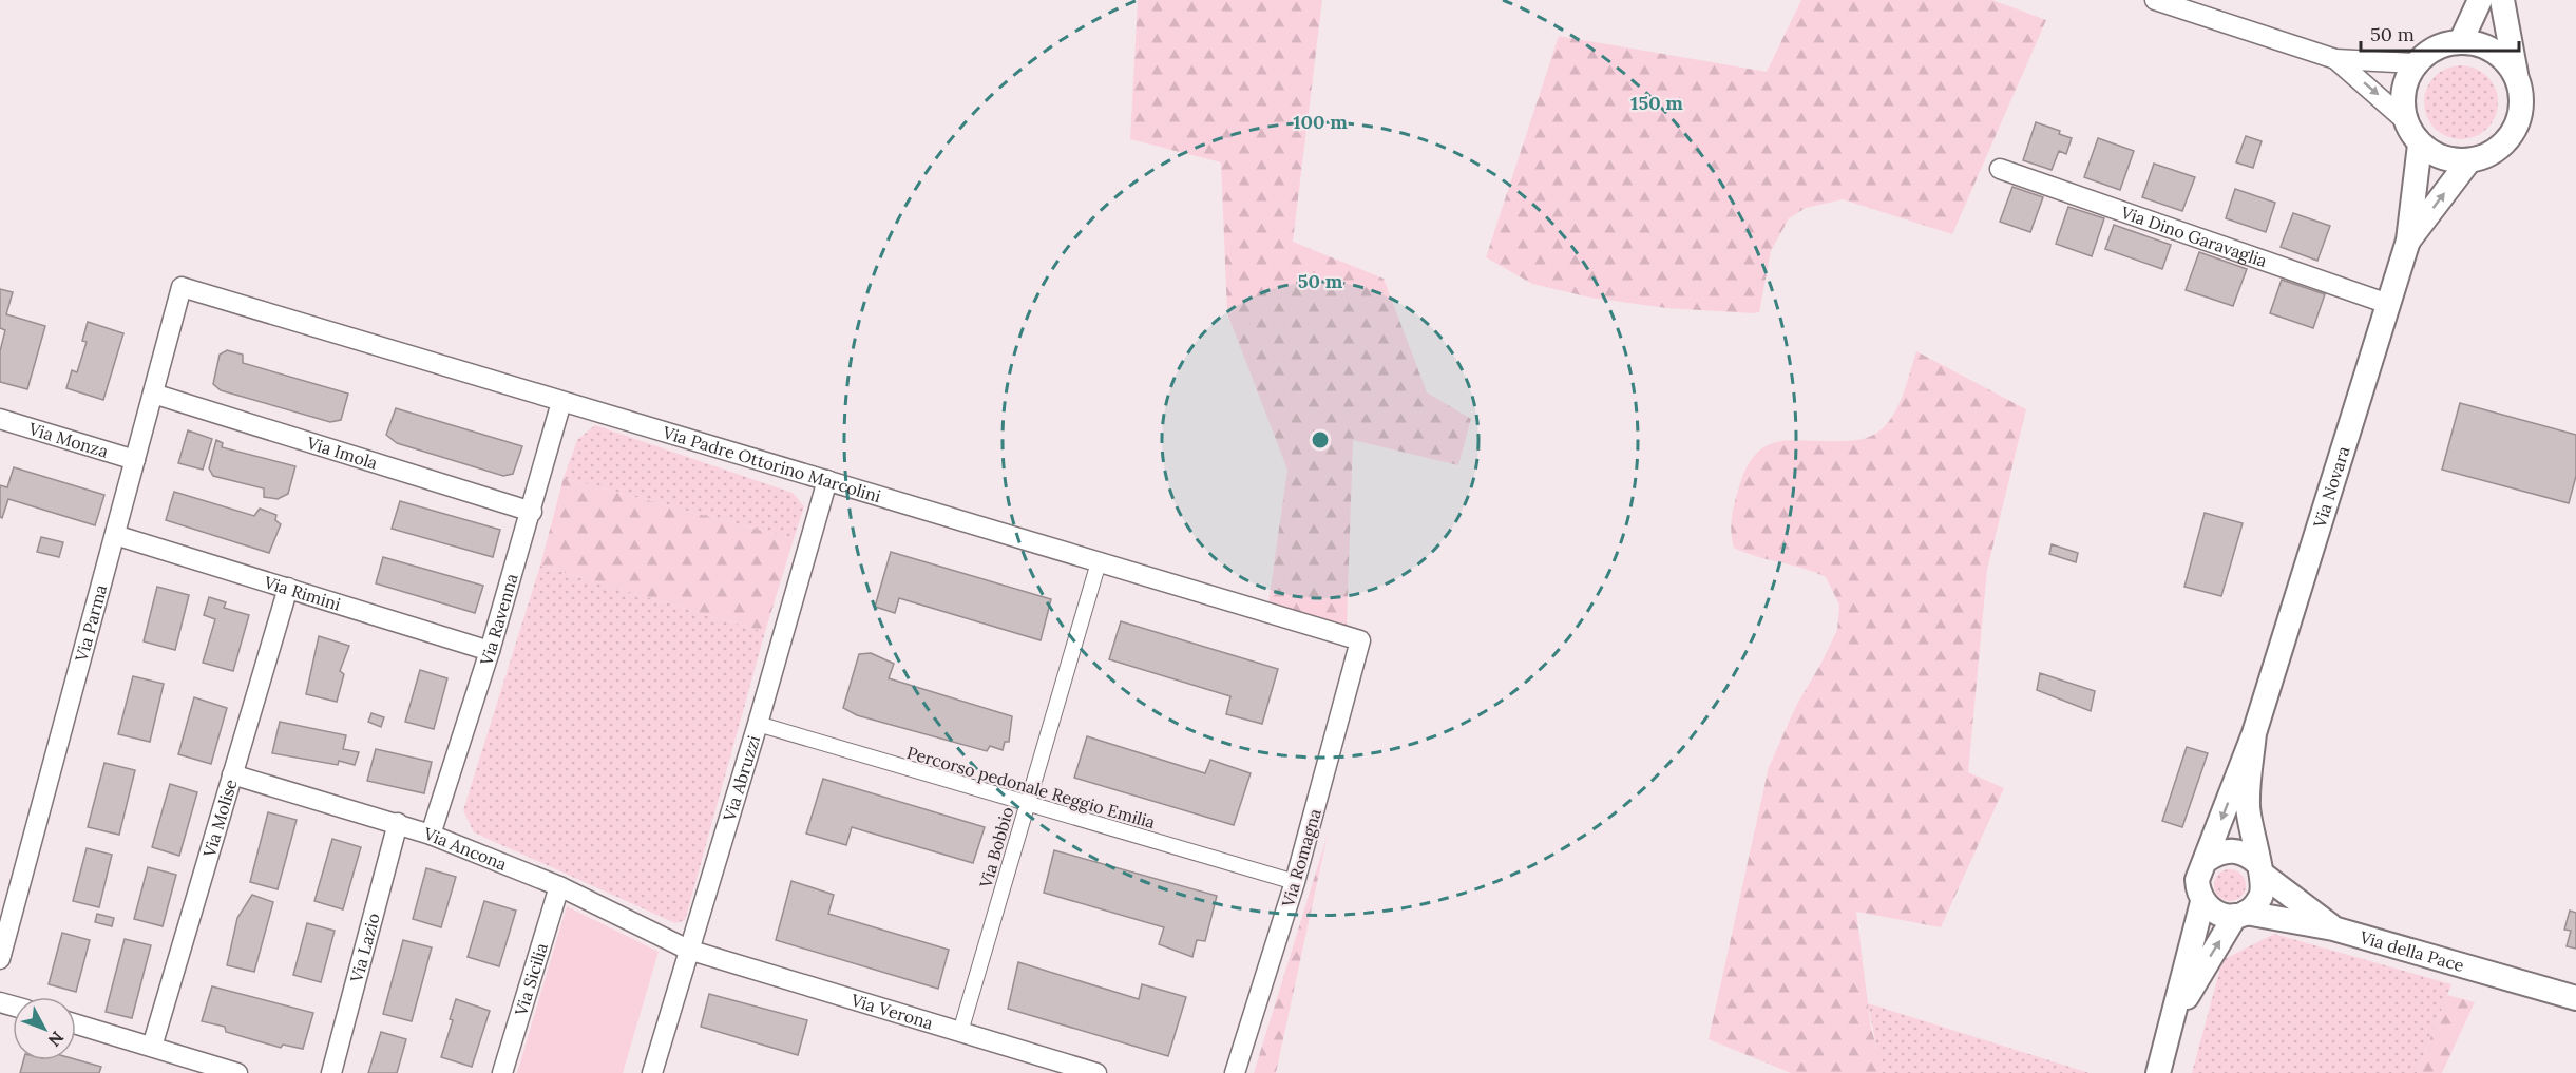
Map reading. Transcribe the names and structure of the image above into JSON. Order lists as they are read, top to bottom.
{
  "streets": {
    "street": [
      "Via Dino Garavaglia",
      "Via Monza",
      "Via Imola",
      "Via Padre Ottorino Marcolini",
      "Via Novara",
      "Via Rimini",
      "Via Ravenna",
      "Via Parma",
      "Via Abruzzi",
      "Percorso pedonale Reggio Emilia",
      "Via Molise",
      "Via Bobbio",
      "Via Ancona",
      "Via Romagna",
      "Via Lazio",
      "Via della Pace",
      "Via Sicilia",
      "Via Verona"
    ]
  },
  "crossings": [
    ["Via Dino Garavaglia", "Via Novara"],
    ["Via Monza", "Via Parma"],
    ["Via Imola", "Via Ravenna"],
    ["Via Imola", "Via Parma"],
    ["Via Padre Ottorino Marcolini", "Via Ravenna"],
    ["Via Padre Ottorino Marcolini", "Via Parma"],
    ["Via Padre Ottorino Marcolini", "Via Abruzzi"],
    ["Via Padre Ottorino Marcolini", "Via Bobbio"],
    ["Via Padre Ottorino Marcolini", "Via Romagna"],
    ["Via Novara", "Via della Pace"],
    ["Via Rimini", "Via Ravenna"],
    ["Via Rimini", "Via Parma"],
    ["Via Rimini", "Via Molise"],
    ["Via Ravenna", "Via Ancona"],
    ["Via Abruzzi", "Percorso pedonale Reggio Emilia"],
    ["Via Abruzzi", "Via Ancona"],
    ["Via Abruzzi", "Via Verona"],
    ["Percorso pedonale Reggio Emilia", "Via Bobbio"],
    ["Percorso pedonale Reggio Emilia", "Via Romagna"],
    ["Via Molise", "Via Ancona"],
    ["Via Bobbio", "Via Verona"],
    ["Via Ancona", "Via Lazio"],
    ["Via Ancona", "Via Sicilia"],
    ["Via Ancona", "Via Verona"]
  ],
  "scale_bar": "50 m",
  "north": "bottom right",
  "rings": ["150 m", "100 m", "50 m"]
}
